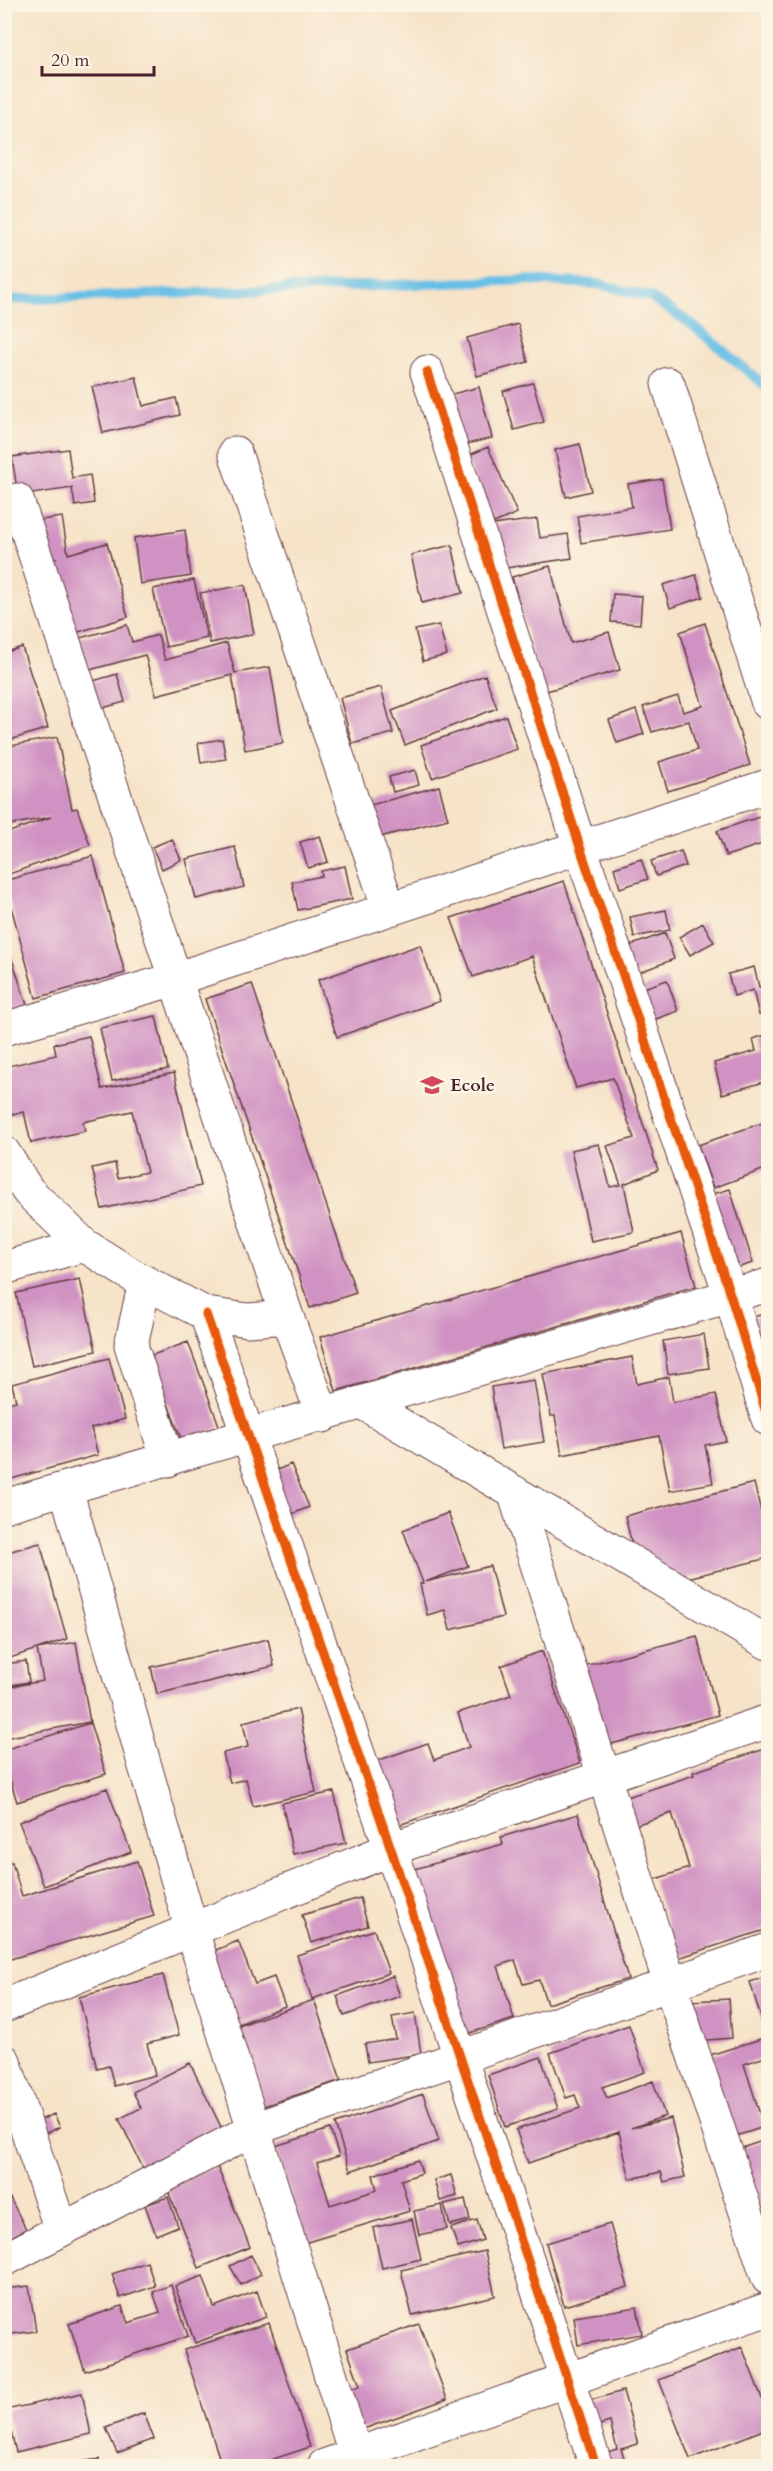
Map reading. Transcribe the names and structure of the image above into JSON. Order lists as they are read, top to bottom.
{
  "places": {
    "school or university": ["Ecole"]
  },
  "scale_bar": "20 m"
}
